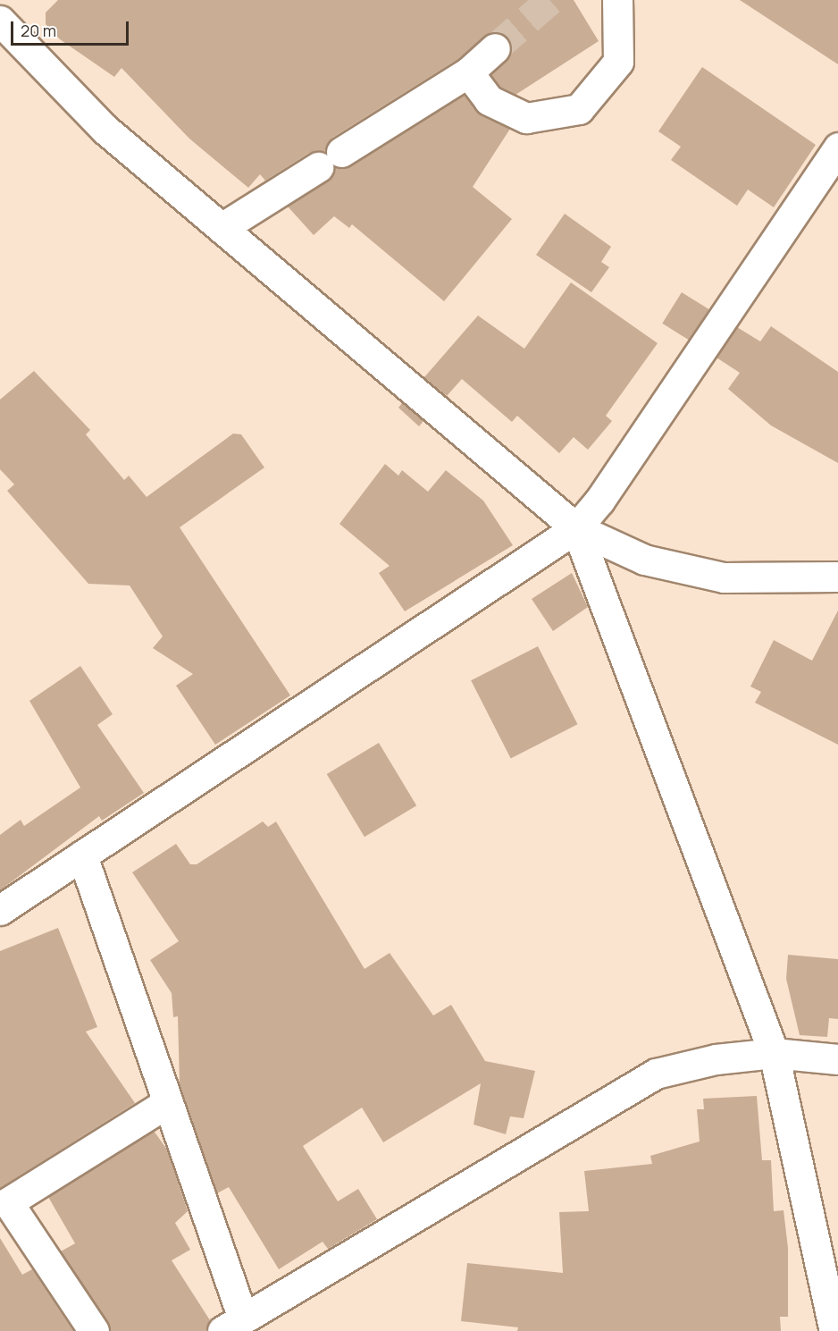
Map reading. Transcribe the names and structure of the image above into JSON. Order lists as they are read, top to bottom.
{
  "scale_bar": "20 m"
}
